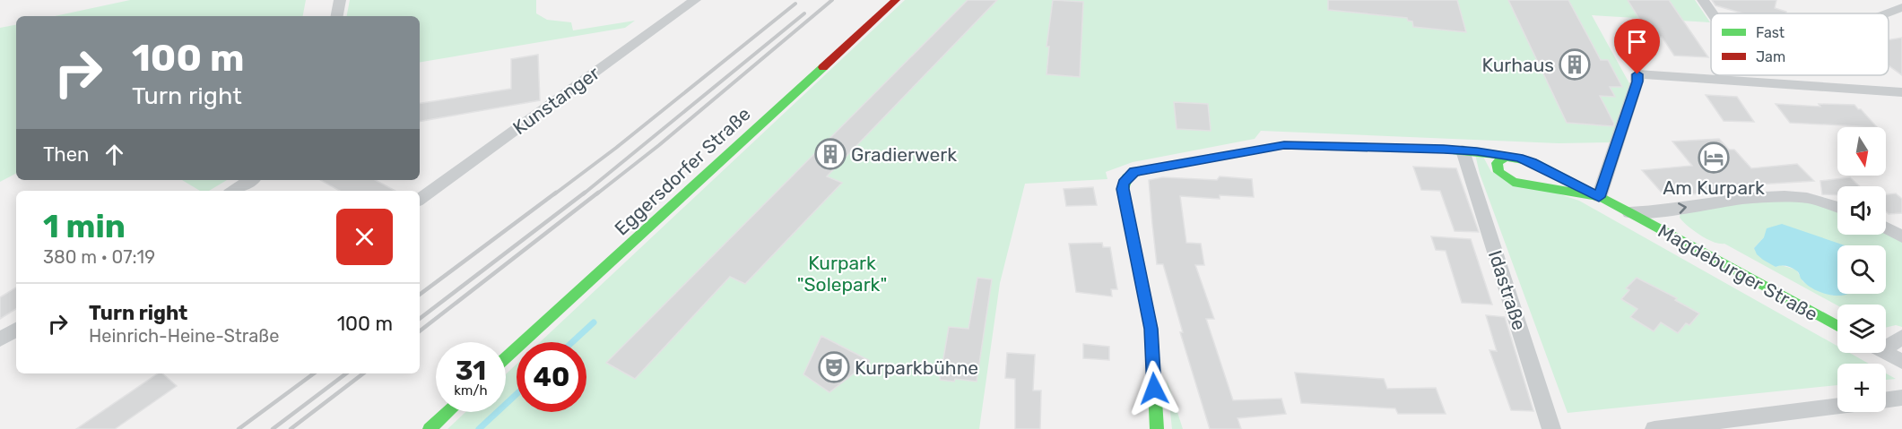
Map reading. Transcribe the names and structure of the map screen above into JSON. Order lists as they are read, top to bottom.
{
  "streets": {
    "street": [
      "Kunstanger",
      "Eggersdorfer Straße",
      "Magdeburger Straße",
      "Idastraße"
    ]
  },
  "parks": ["Kurpark \"Solepark\""],
  "places": {
    "building": ["Kurhaus", "Gradierwerk"],
    "hotel": ["Am Kurpark"],
    "theatre": ["Kurparkbühne"]
  },
  "legend": ["Fast", "Jam"],
  "north": "bottom",
  "page": {
    "turn": ["100 m", "Turn right"],
    "map_buttons": "+",
    "then": "Then",
    "heading": ["1 min", "380 m · 07:19"],
    "list": [
      {
        "name": "Turn right",
        "note": "Heinrich-Heine-Straße",
        "value": "100 m"
      }
    ],
    "speed": "31 km/h",
    "limit": "40"
  }
}
